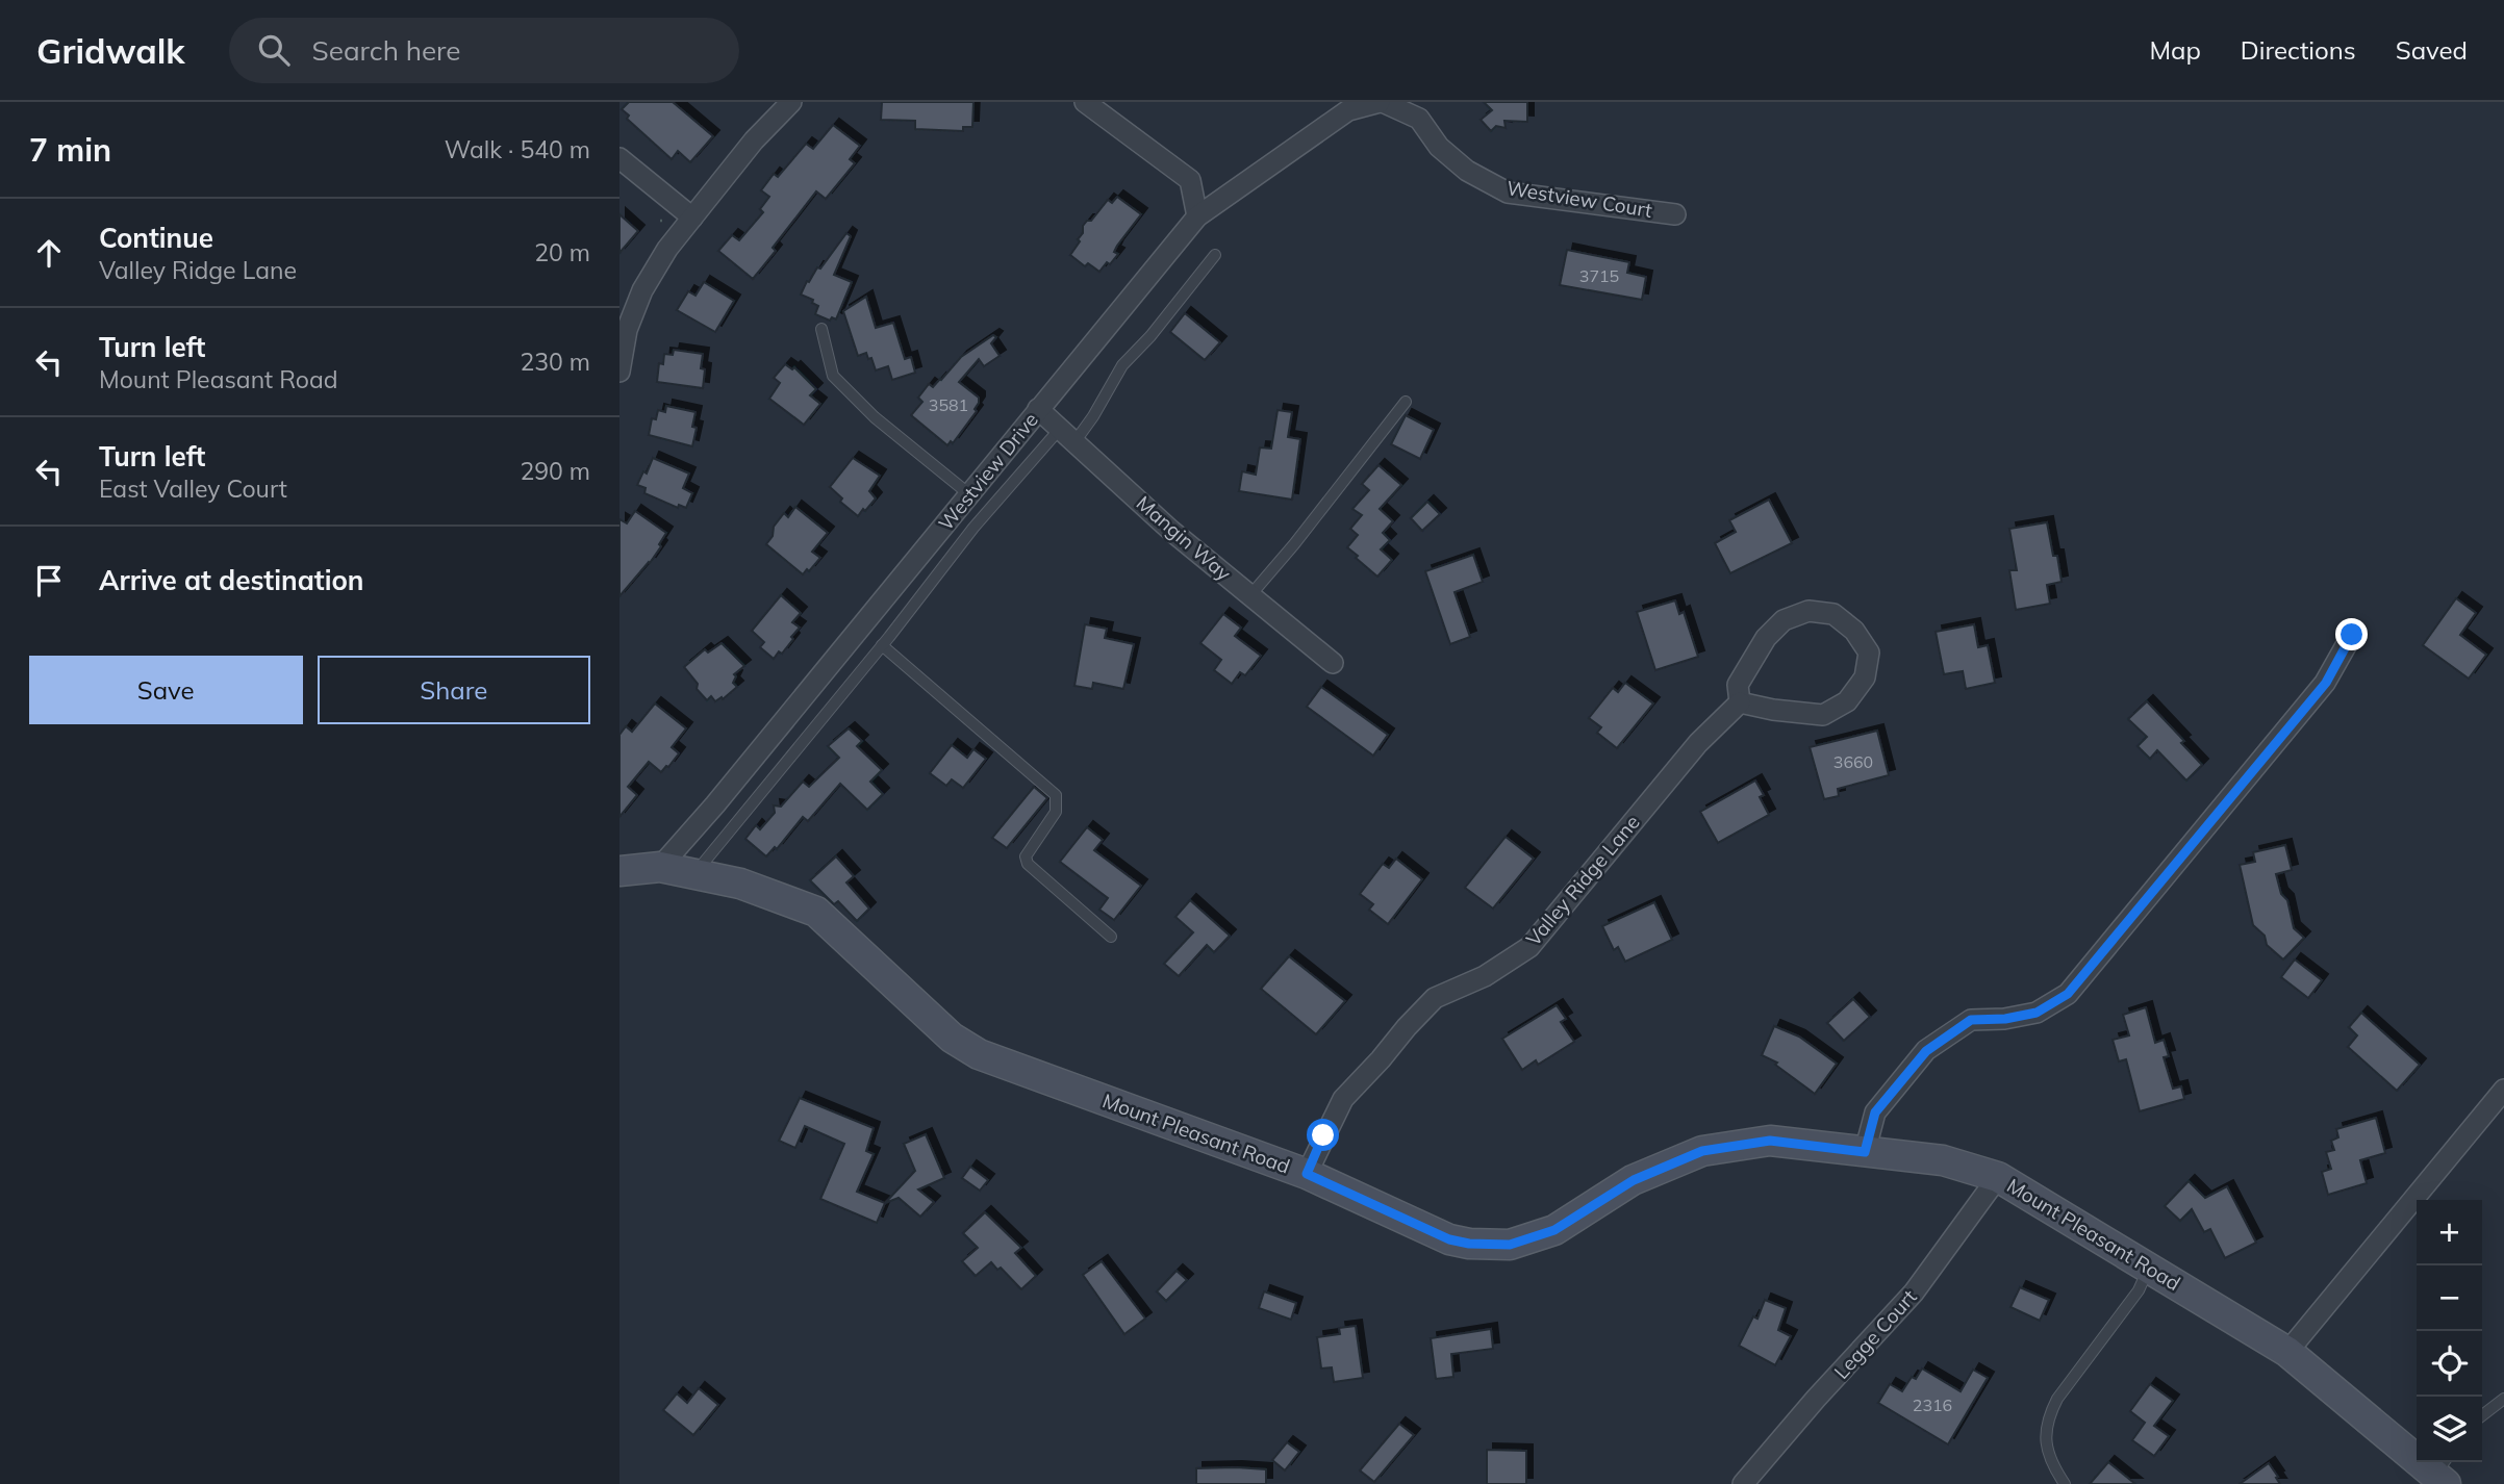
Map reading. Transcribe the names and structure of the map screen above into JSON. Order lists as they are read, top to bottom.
{
  "streets": {
    "street": [
      "Westview Court",
      "Westview Drive",
      "Mangin Way",
      "Valley Ridge Lane",
      "Mount Pleasant Road",
      "Legge Court"
    ]
  },
  "crossings": [
    ["Westview Court", "Westview Drive"],
    ["Westview Drive", "Mangin Way"],
    ["Westview Drive", "Mount Pleasant Road"],
    ["Valley Ridge Lane", "Mount Pleasant Road"],
    ["Mount Pleasant Road", "Legge Court"]
  ],
  "house_numbers": [
    "3715",
    "3581",
    "3660",
    "2316"
  ],
  "page": {
    "header": "Gridwalk",
    "search": "Search here",
    "nav": ["Map", "Directions", "Saved"],
    "heading": ["7 min", "Walk · 540 m"],
    "list": [
      ["Continue", "Valley Ridge Lane", "20 m"],
      ["Turn left", "Mount Pleasant Road", "230 m"],
      ["Turn left", "East Valley Court", "290 m"],
      "Arrive at destination"
    ],
    "buttons": ["Save", "Share"],
    "map_buttons": ["+", "−"]
  }
}
